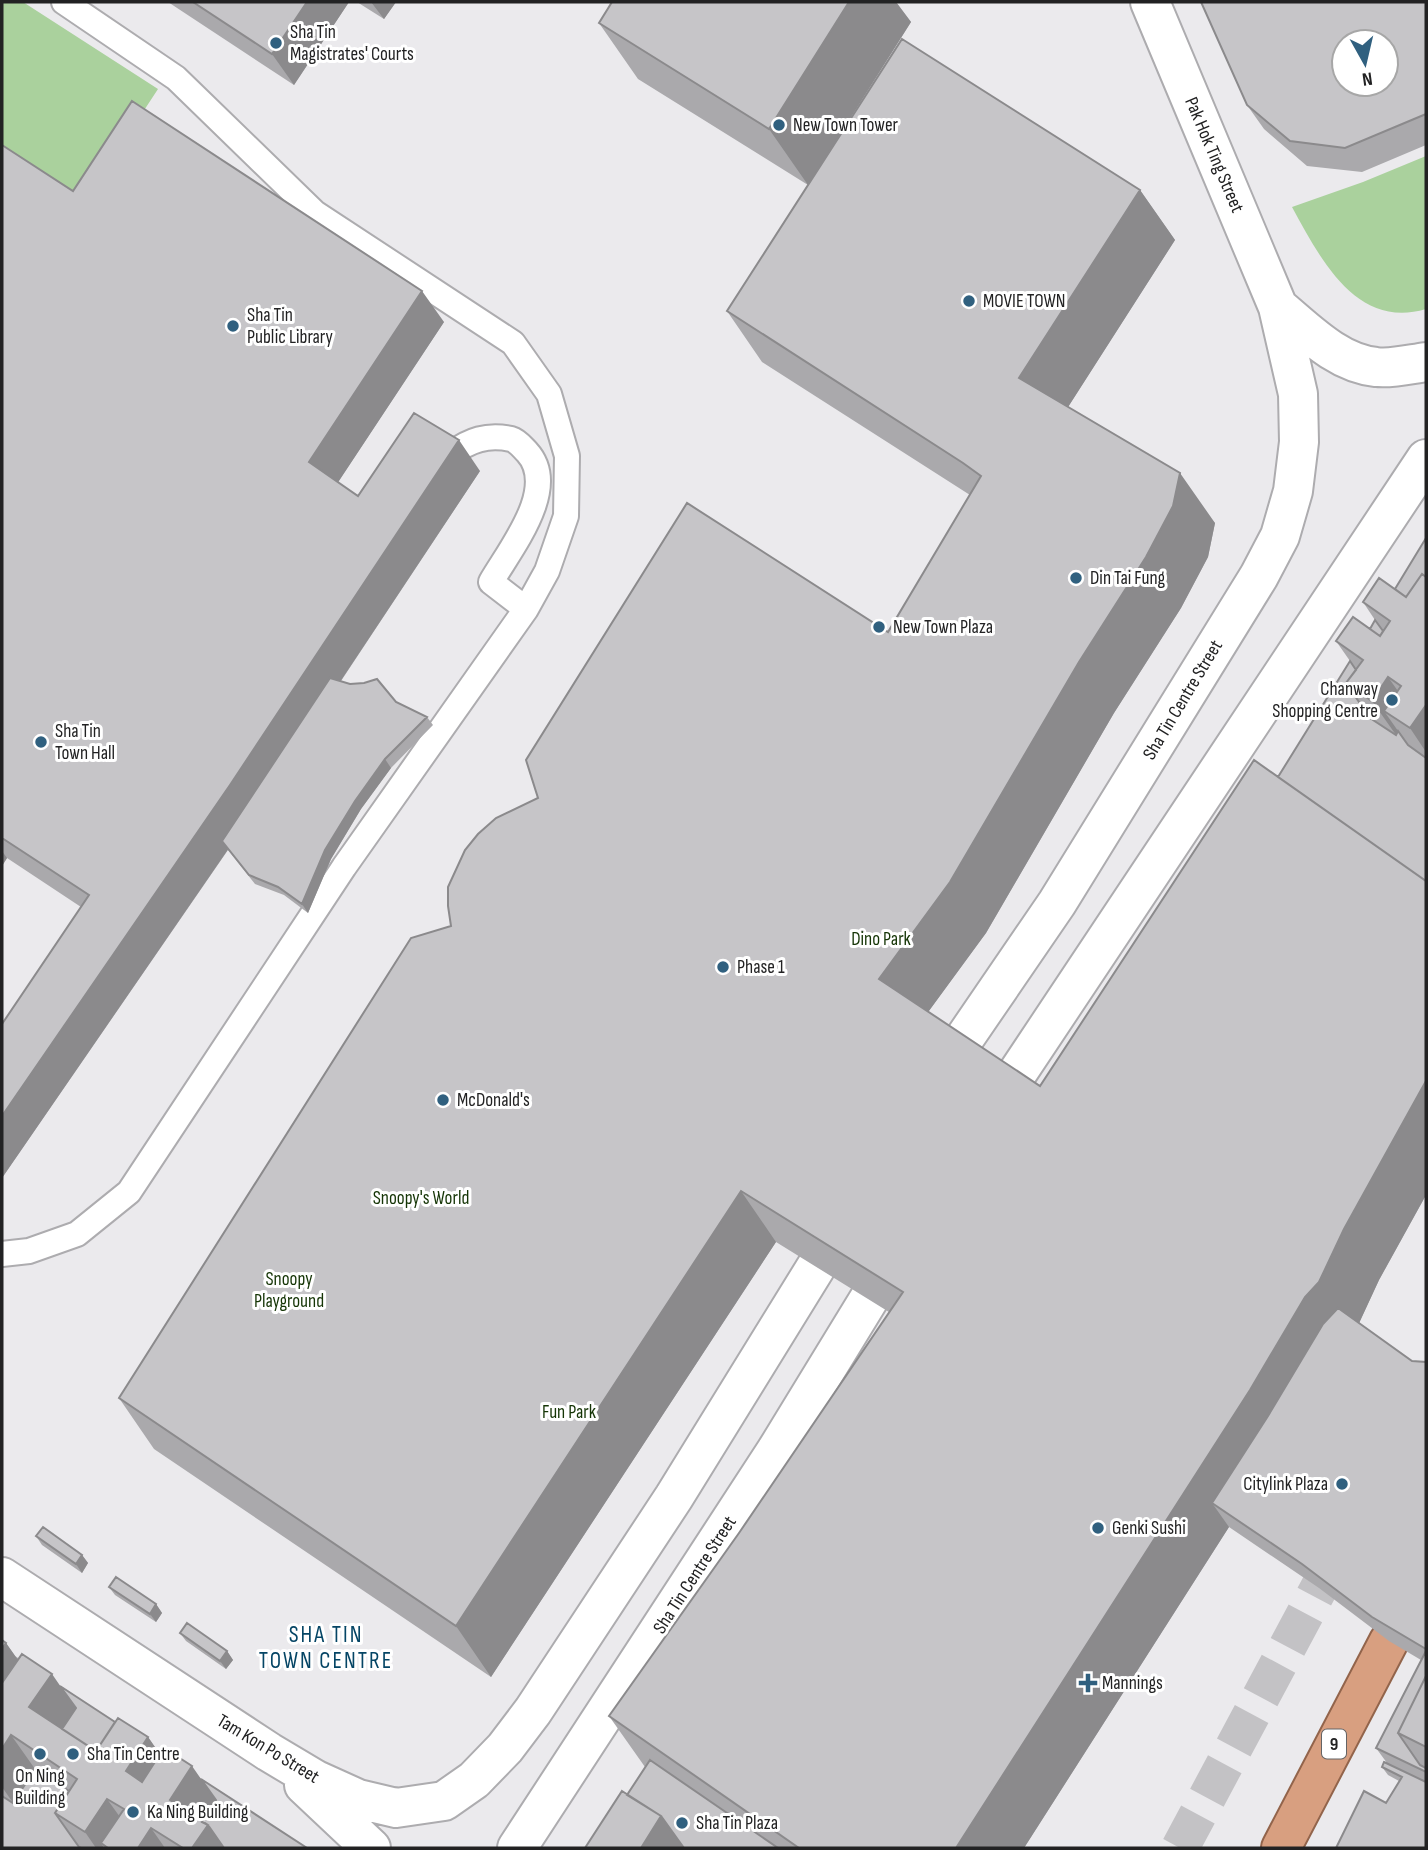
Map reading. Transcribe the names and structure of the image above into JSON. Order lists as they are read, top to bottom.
{
  "streets": {
    "highway": ["9"],
    "main road": ["Pak Hok Ting Street", "Sha Tin Centre Street", "Tam Kon Po Street"]
  },
  "crossings": [
    ["Pak Hok Ting Street", "Sha Tin Centre Street"]
  ],
  "districts": ["SHA TIN TOWN CENTRE"],
  "parks": [
    "Dino Park",
    "Snoopy's World",
    "Snoopy Playground",
    "Fun Park"
  ],
  "places": {
    "other": [
      "Sha Tin Magistrates' Courts",
      "New Town Tower",
      "MOVIE TOWN",
      "Sha Tin Public Library",
      "Din Tai Fung",
      "New Town Plaza",
      "Chanway Shopping Centre",
      "Sha Tin Town Hall",
      "Phase 1",
      "McDonald's",
      "Citylink Plaza",
      "Genki Sushi",
      "On Ning Building",
      "Sha Tin Centre",
      "Ka Ning Building",
      "Sha Tin Plaza"
    ],
    "health": ["Mannings"]
  },
  "north": "bottom"
}
